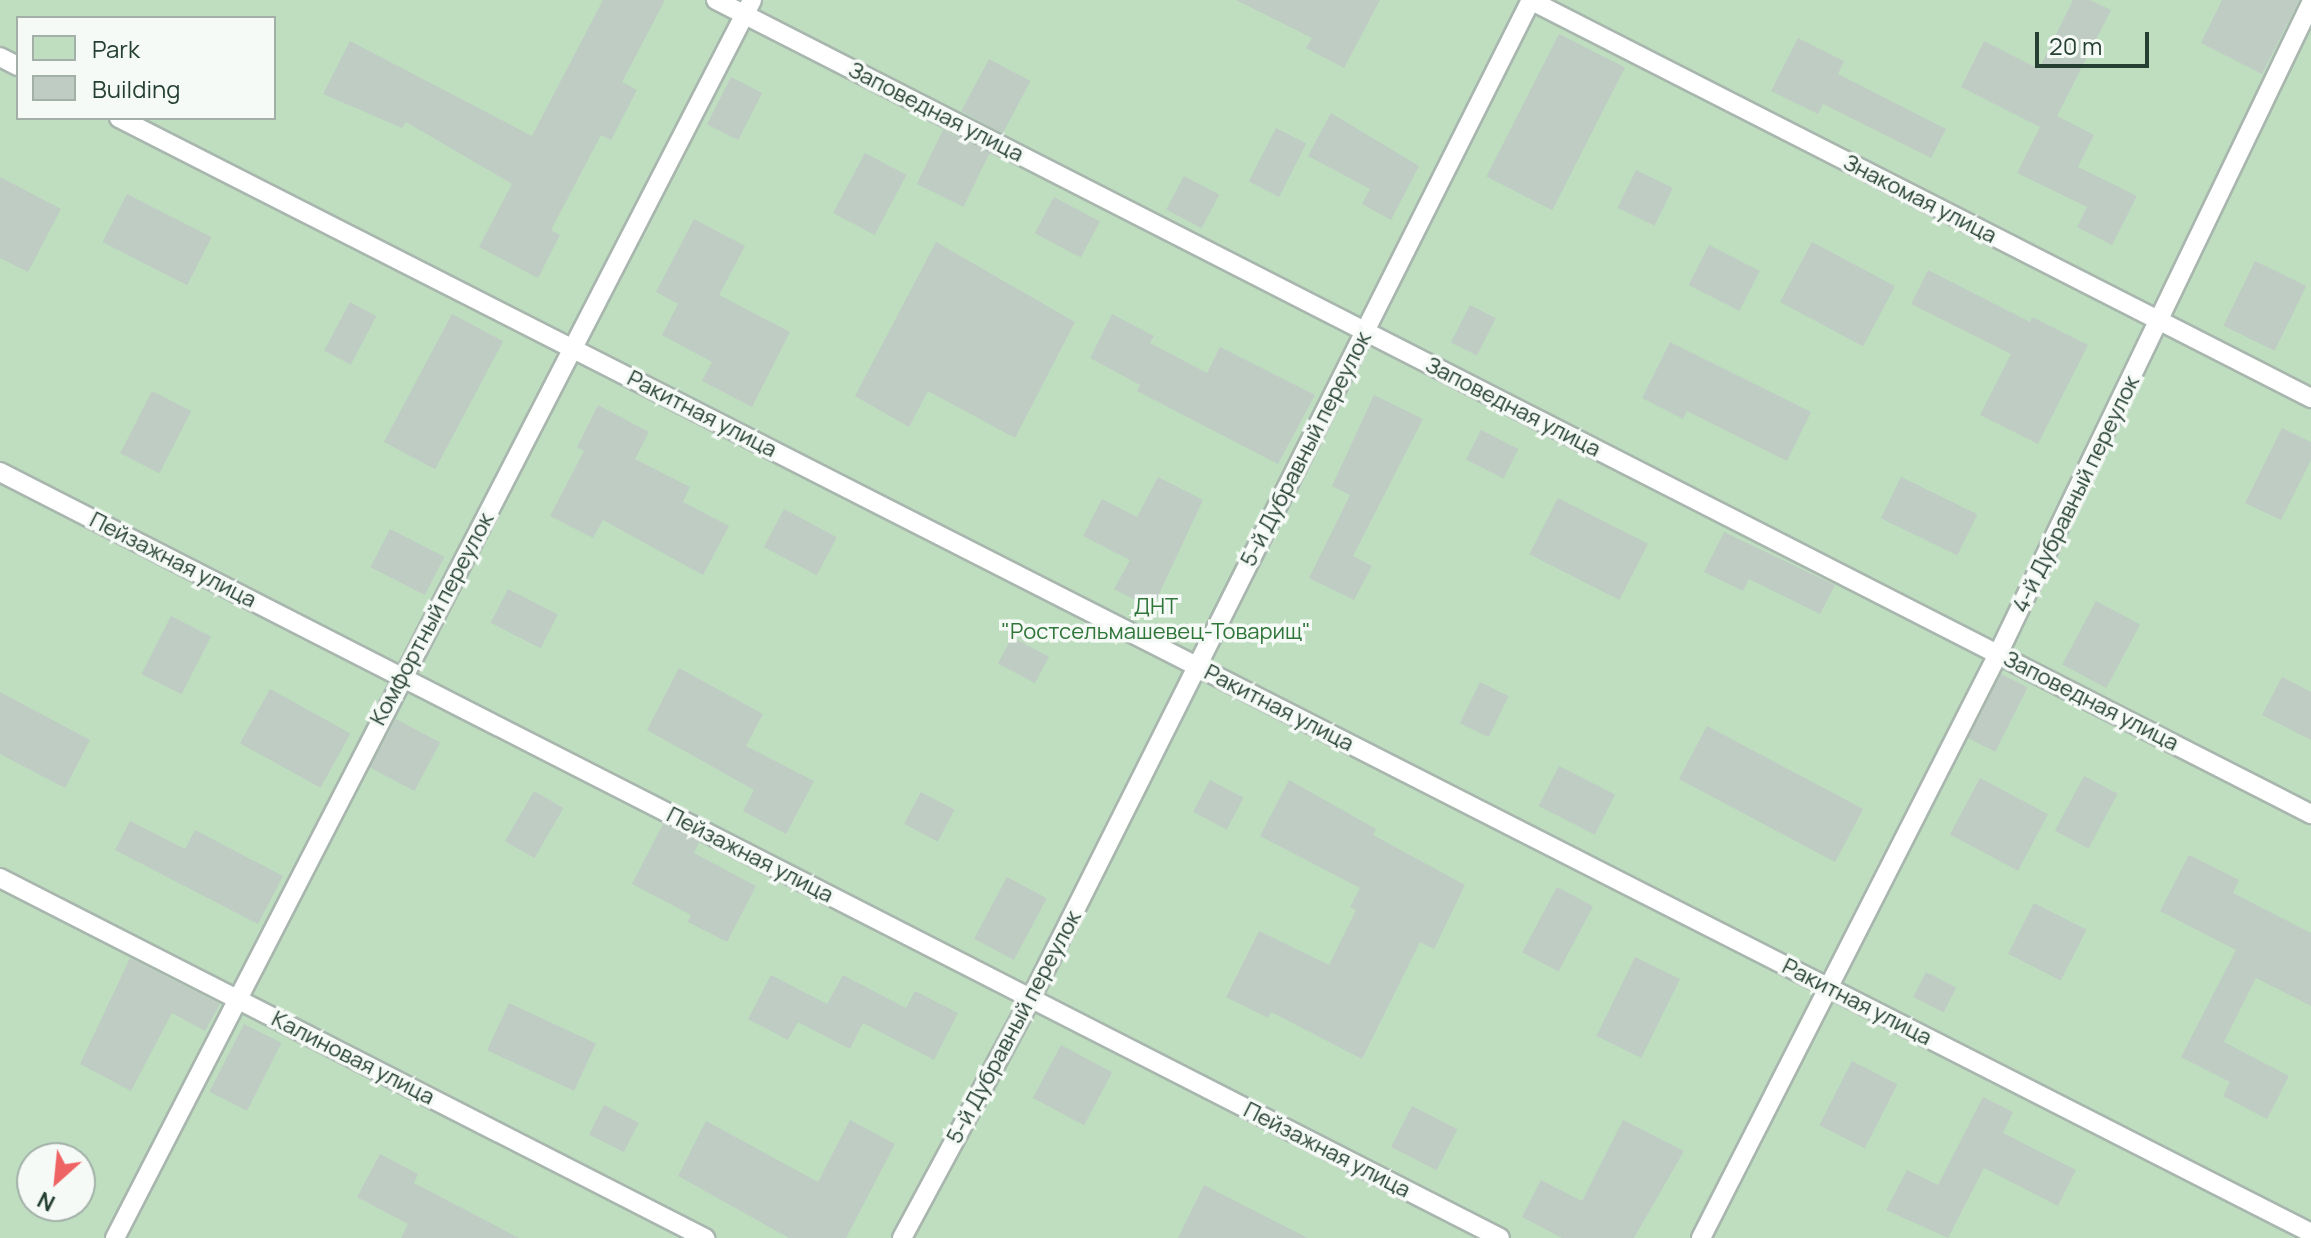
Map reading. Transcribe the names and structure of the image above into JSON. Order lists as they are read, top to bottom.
{
  "streets": {
    "lane": [
      "Заповедная улица",
      "Знакомая улица",
      "Ракитная улица",
      "5-й Дубравный переулок",
      "4-й Дубравный переулок",
      "Пейзажная улица",
      "Комфортный переулок",
      "Калиновая улица"
    ]
  },
  "crossings": [
    ["Заповедная улица", "5-й Дубравный переулок"],
    ["Заповедная улица", "4-й Дубравный переулок"],
    ["Заповедная улица", "Комфортный переулок"],
    ["Знакомая улица", "5-й Дубравный переулок"],
    ["Знакомая улица", "4-й Дубравный переулок"],
    ["Ракитная улица", "5-й Дубравный переулок"],
    ["Ракитная улица", "4-й Дубравный переулок"],
    ["Ракитная улица", "Комфортный переулок"],
    ["5-й Дубравный переулок", "Пейзажная улица"],
    ["Пейзажная улица", "Комфортный переулок"],
    ["Комфортный переулок", "Калиновая улица"]
  ],
  "parks": ["ДНТ \"Ростсельмашевец-Товарищ\""],
  "legend": ["Park", "Building"],
  "scale_bar": "20 m",
  "north": "bottom left"
}
